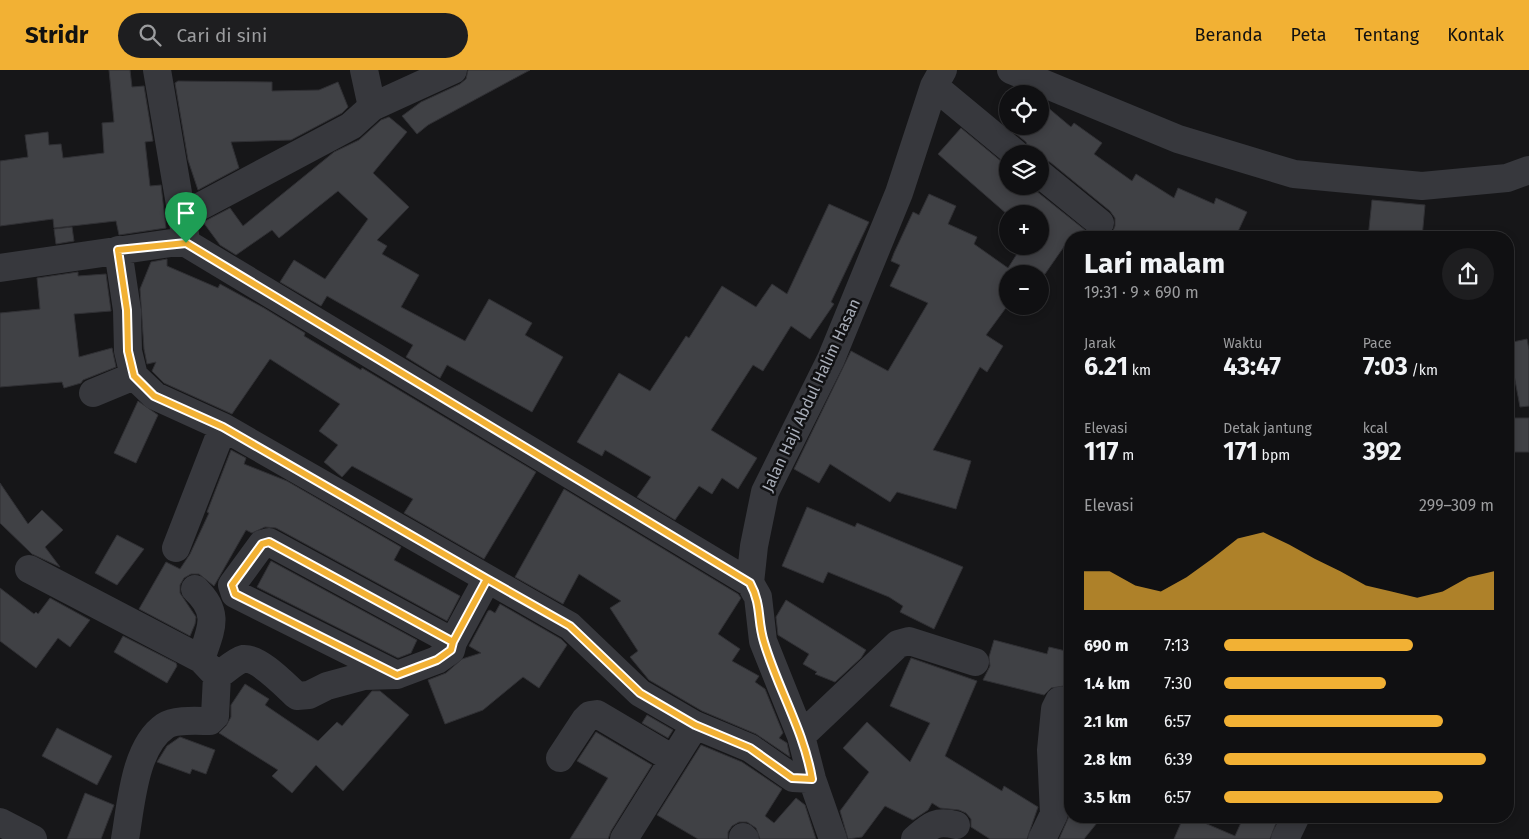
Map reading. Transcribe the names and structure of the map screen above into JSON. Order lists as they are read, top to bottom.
{
  "streets": {
    "street": ["Jalan Haji Abdul Halim Hasan"]
  },
  "page": {
    "header": "Stridr",
    "search": "Cari di sini",
    "nav": [
      "Beranda",
      "Peta",
      "Tentang",
      "Kontak"
    ],
    "map_buttons": ["+", "−"],
    "heading": ["Lari malam", "19:31 · 9 × 690 m"],
    "stats": [
      ["Jarak", "6.21 km"],
      ["Waktu", "43:47"],
      ["Pace", "7:03 /km"],
      ["Elevasi", "117 m"],
      ["Detak jantung", "171 bpm"],
      ["kcal", "392"]
    ],
    "chart": ["Elevasi", "299–309 m"],
    "list": [
      {
        "name": "690 m",
        "note": "7:13"
      },
      {
        "name": "1.4 km",
        "note": "7:30"
      },
      {
        "name": "2.1 km",
        "note": "6:57"
      },
      {
        "name": "2.8 km",
        "note": "6:39"
      },
      {
        "name": "3.5 km",
        "note": "6:57"
      }
    ]
  }
}
